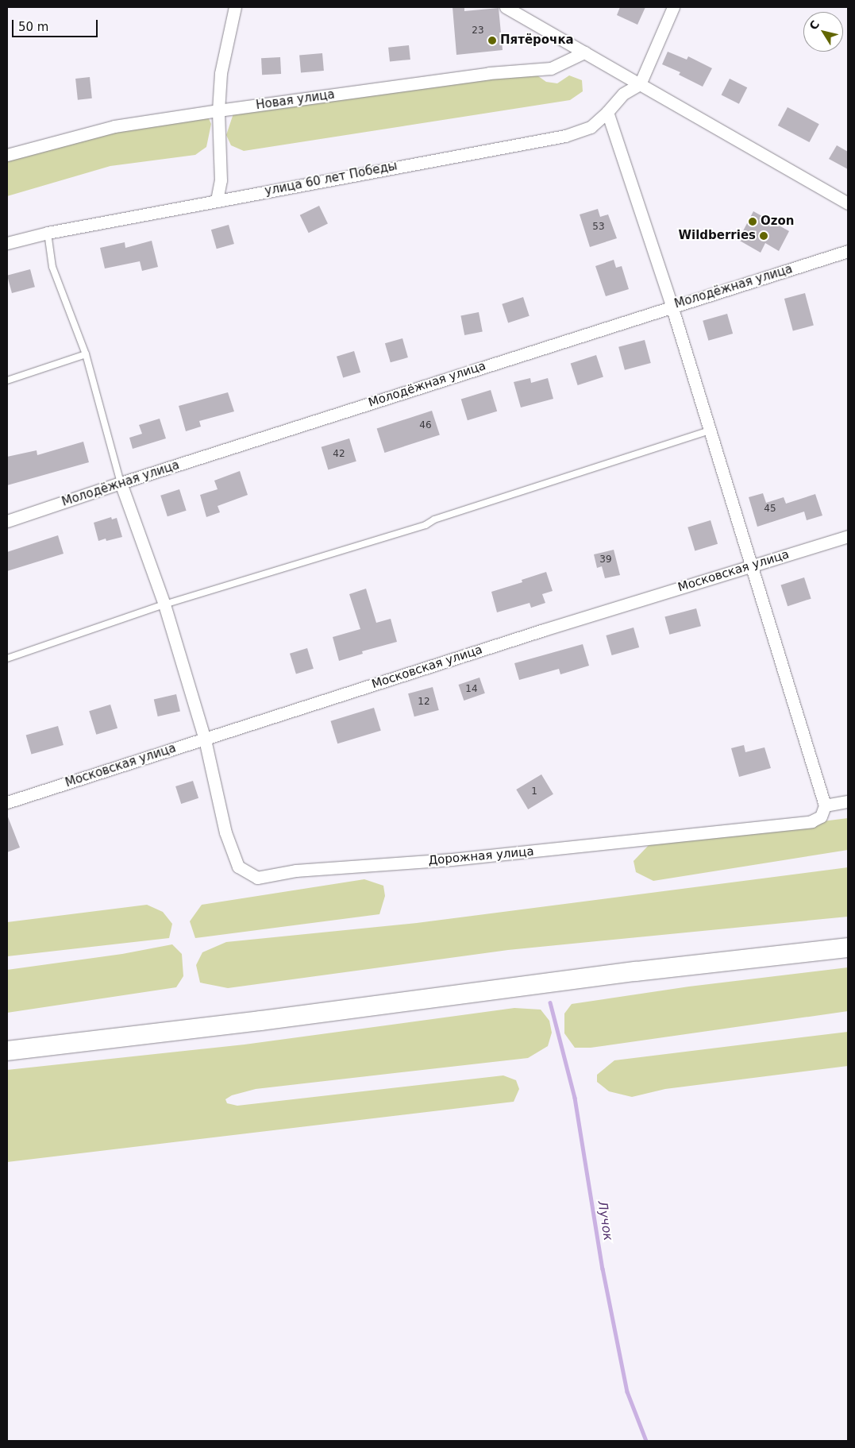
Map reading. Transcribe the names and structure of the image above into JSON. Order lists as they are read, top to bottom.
{
  "streets": {
    "street": [
      "Новая улица",
      "улица 60 лет Победы",
      "Молодёжная улица",
      "Московская улица",
      "Дорожная улица"
    ]
  },
  "crossings": [
    ["Молодёжная улица", "Дорожная улица"],
    ["Московская улица", "Дорожная улица"]
  ],
  "water": ["Лучок"],
  "places": ["Пятёрочка", "Ozon", "Wildberries"],
  "house_numbers": [
    "23",
    "53",
    "46",
    "42",
    "45",
    "39",
    "14",
    "12",
    "1"
  ],
  "scale_bar": "50 m",
  "north": "top left"
}
